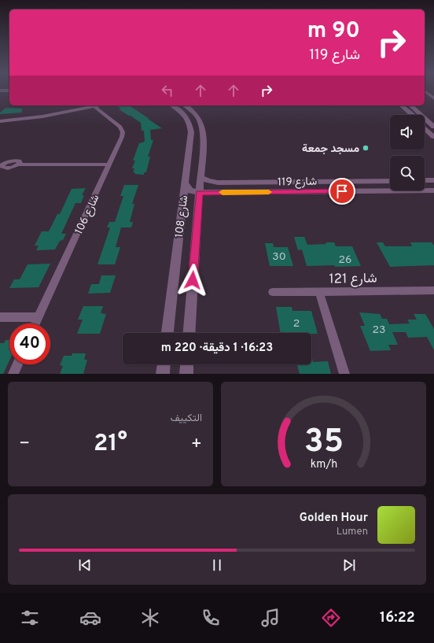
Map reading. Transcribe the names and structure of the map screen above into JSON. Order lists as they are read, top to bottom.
{
  "streets": {
    "street": [
      "شارع 119",
      "شارع 106",
      "شارع 108",
      "شارع 121"
    ]
  },
  "crossings": [
    ["شارع 119", "شارع 108"]
  ],
  "places": ["مسجد جمعة"],
  "house_numbers": [
    "30",
    "26",
    "2",
    "23"
  ],
  "page": {
    "turn": ["90 m", "شارع 119"],
    "limit": "40",
    "trip": "16:23 · 1 دقيقة · 220 m",
    "tile": "التكييف",
    "heat": ["−", "21°", "+"],
    "song": ["Golden Hour", "Lumen"],
    "tabs": "16:22",
    "gauge": ["35", "km/h"]
  }
}
